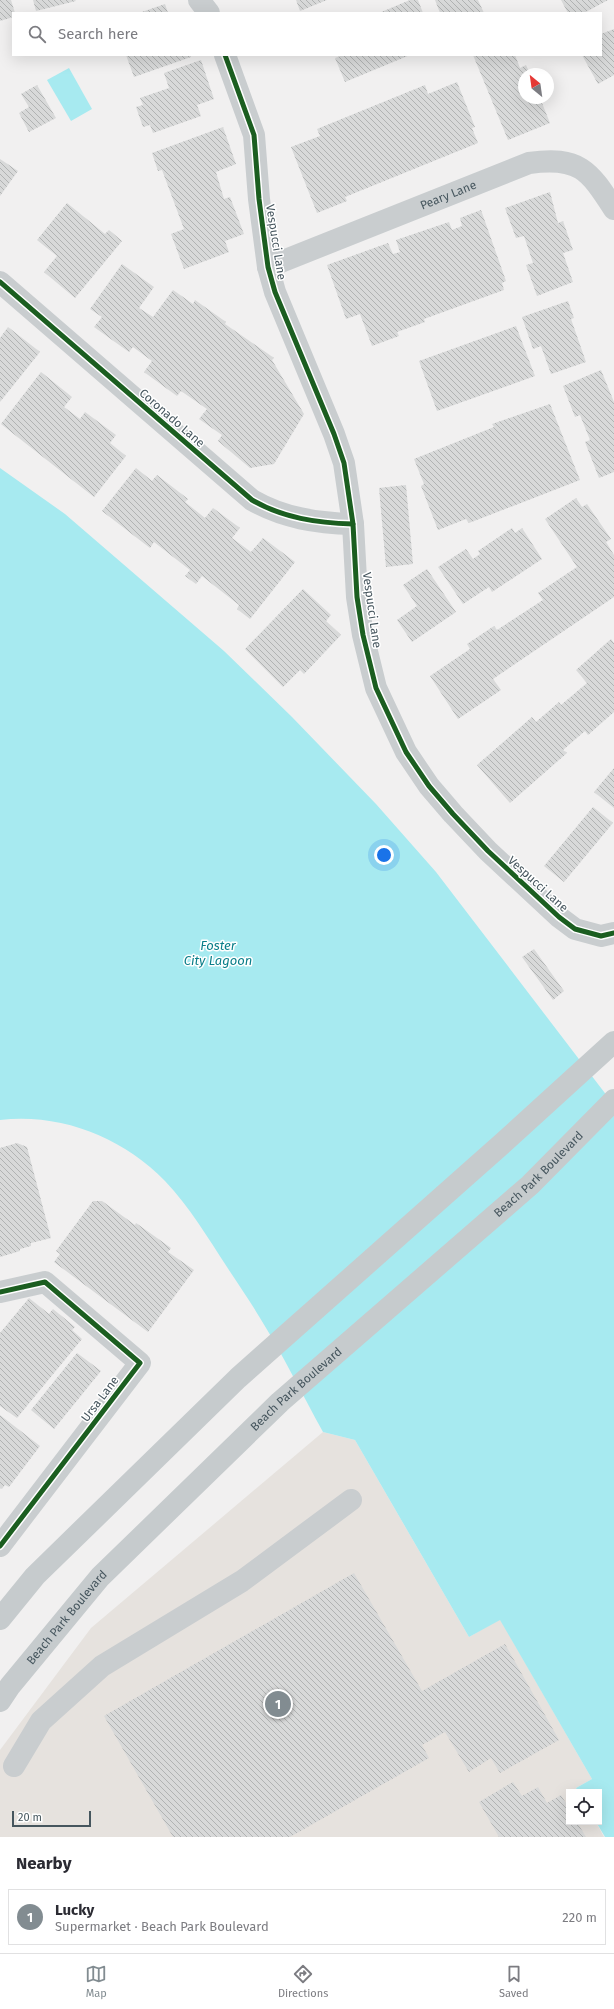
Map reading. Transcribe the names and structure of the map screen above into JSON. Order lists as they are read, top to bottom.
{
  "streets": {
    "main road": ["Beach Park Boulevard"],
    "street": [
      "Peary Lane",
      "Vespucci Lane",
      "Coronado Lane",
      "Ursa Lane"
    ]
  },
  "crossings": [
    ["Peary Lane", "Vespucci Lane"],
    ["Vespucci Lane", "Coronado Lane"]
  ],
  "water": ["Foster City Lagoon"],
  "scale_bar": "20 m",
  "north": "top left",
  "page": {
    "search": "Search here",
    "pins": "1",
    "scale": "20 m",
    "heading": "Nearby",
    "list": [
      {
        "mark": "1",
        "name": "Lucky",
        "note": "Supermarket · Beach Park Boulevard",
        "value": "220 m"
      }
    ],
    "nav": ["Map", "Directions", "Saved"]
  }
}
